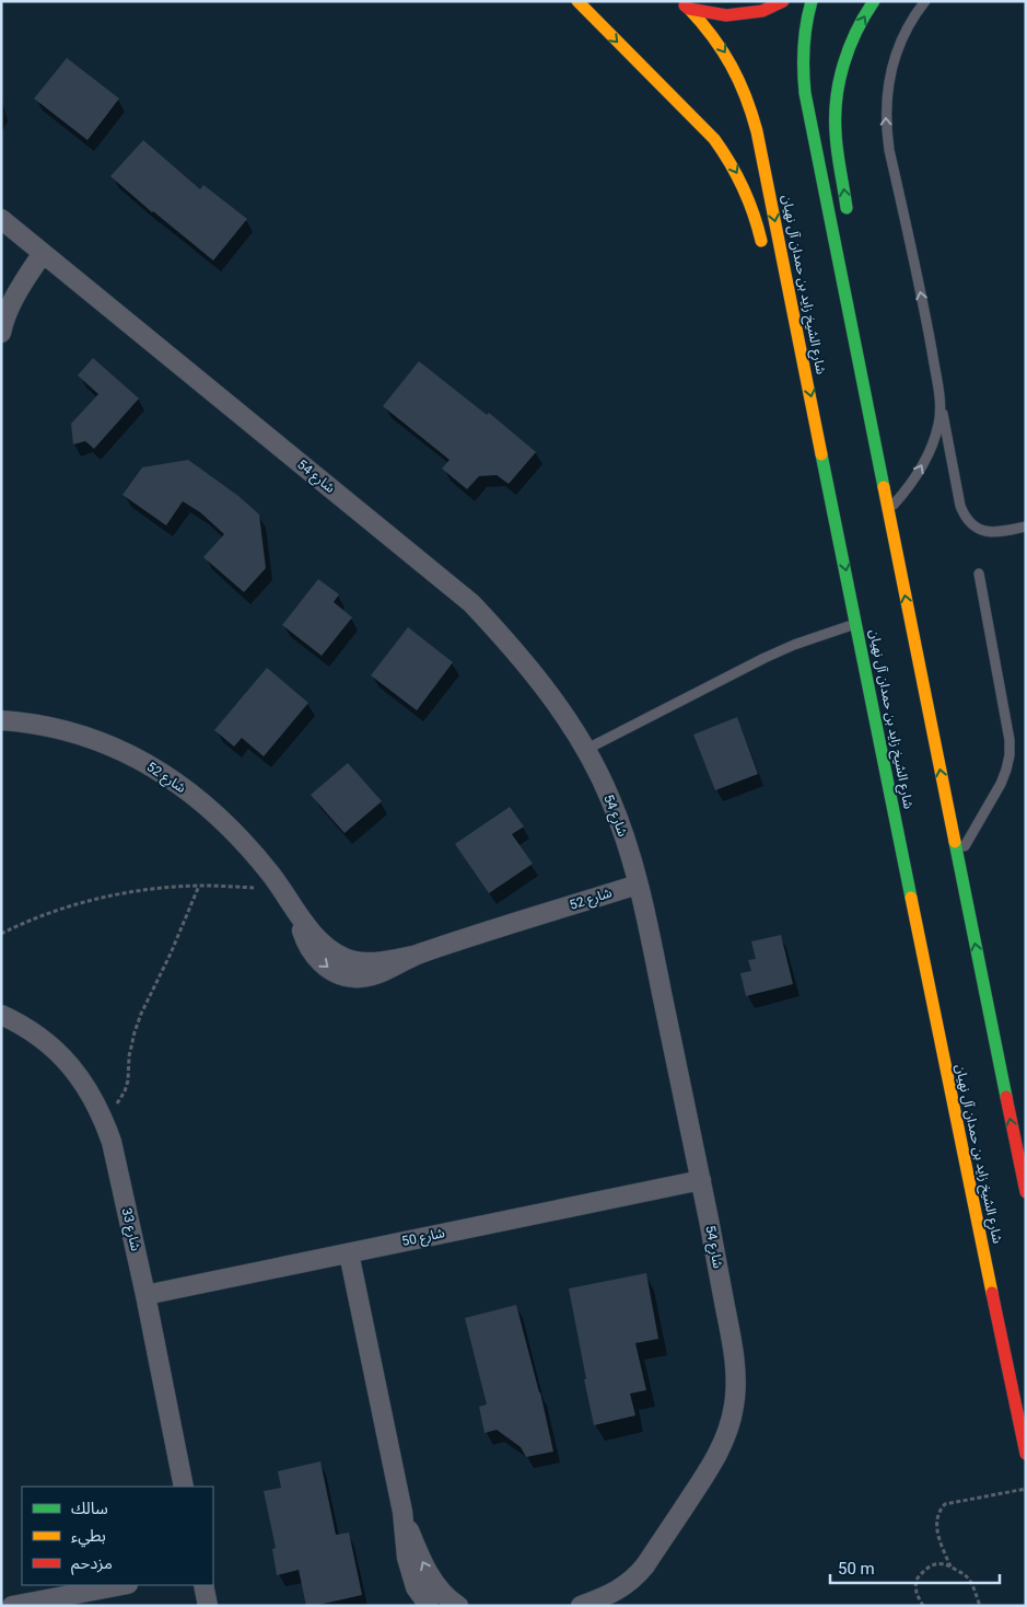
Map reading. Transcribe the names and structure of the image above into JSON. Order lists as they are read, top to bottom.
{
  "streets": {
    "main road": ["شارع الشيخ زايد بن حمدان آل نهيان"],
    "street": [
      "شارع 54",
      "شارع 52",
      "شارع 33",
      "شارع 50"
    ]
  },
  "crossings": [
    ["شارع 54", "شارع 52"],
    ["شارع 54", "شارع 50"],
    ["شارع 33", "شارع 50"]
  ],
  "legend": ["سالك", "بطيء", "مزدحم"],
  "scale_bar": "50 m"
}
